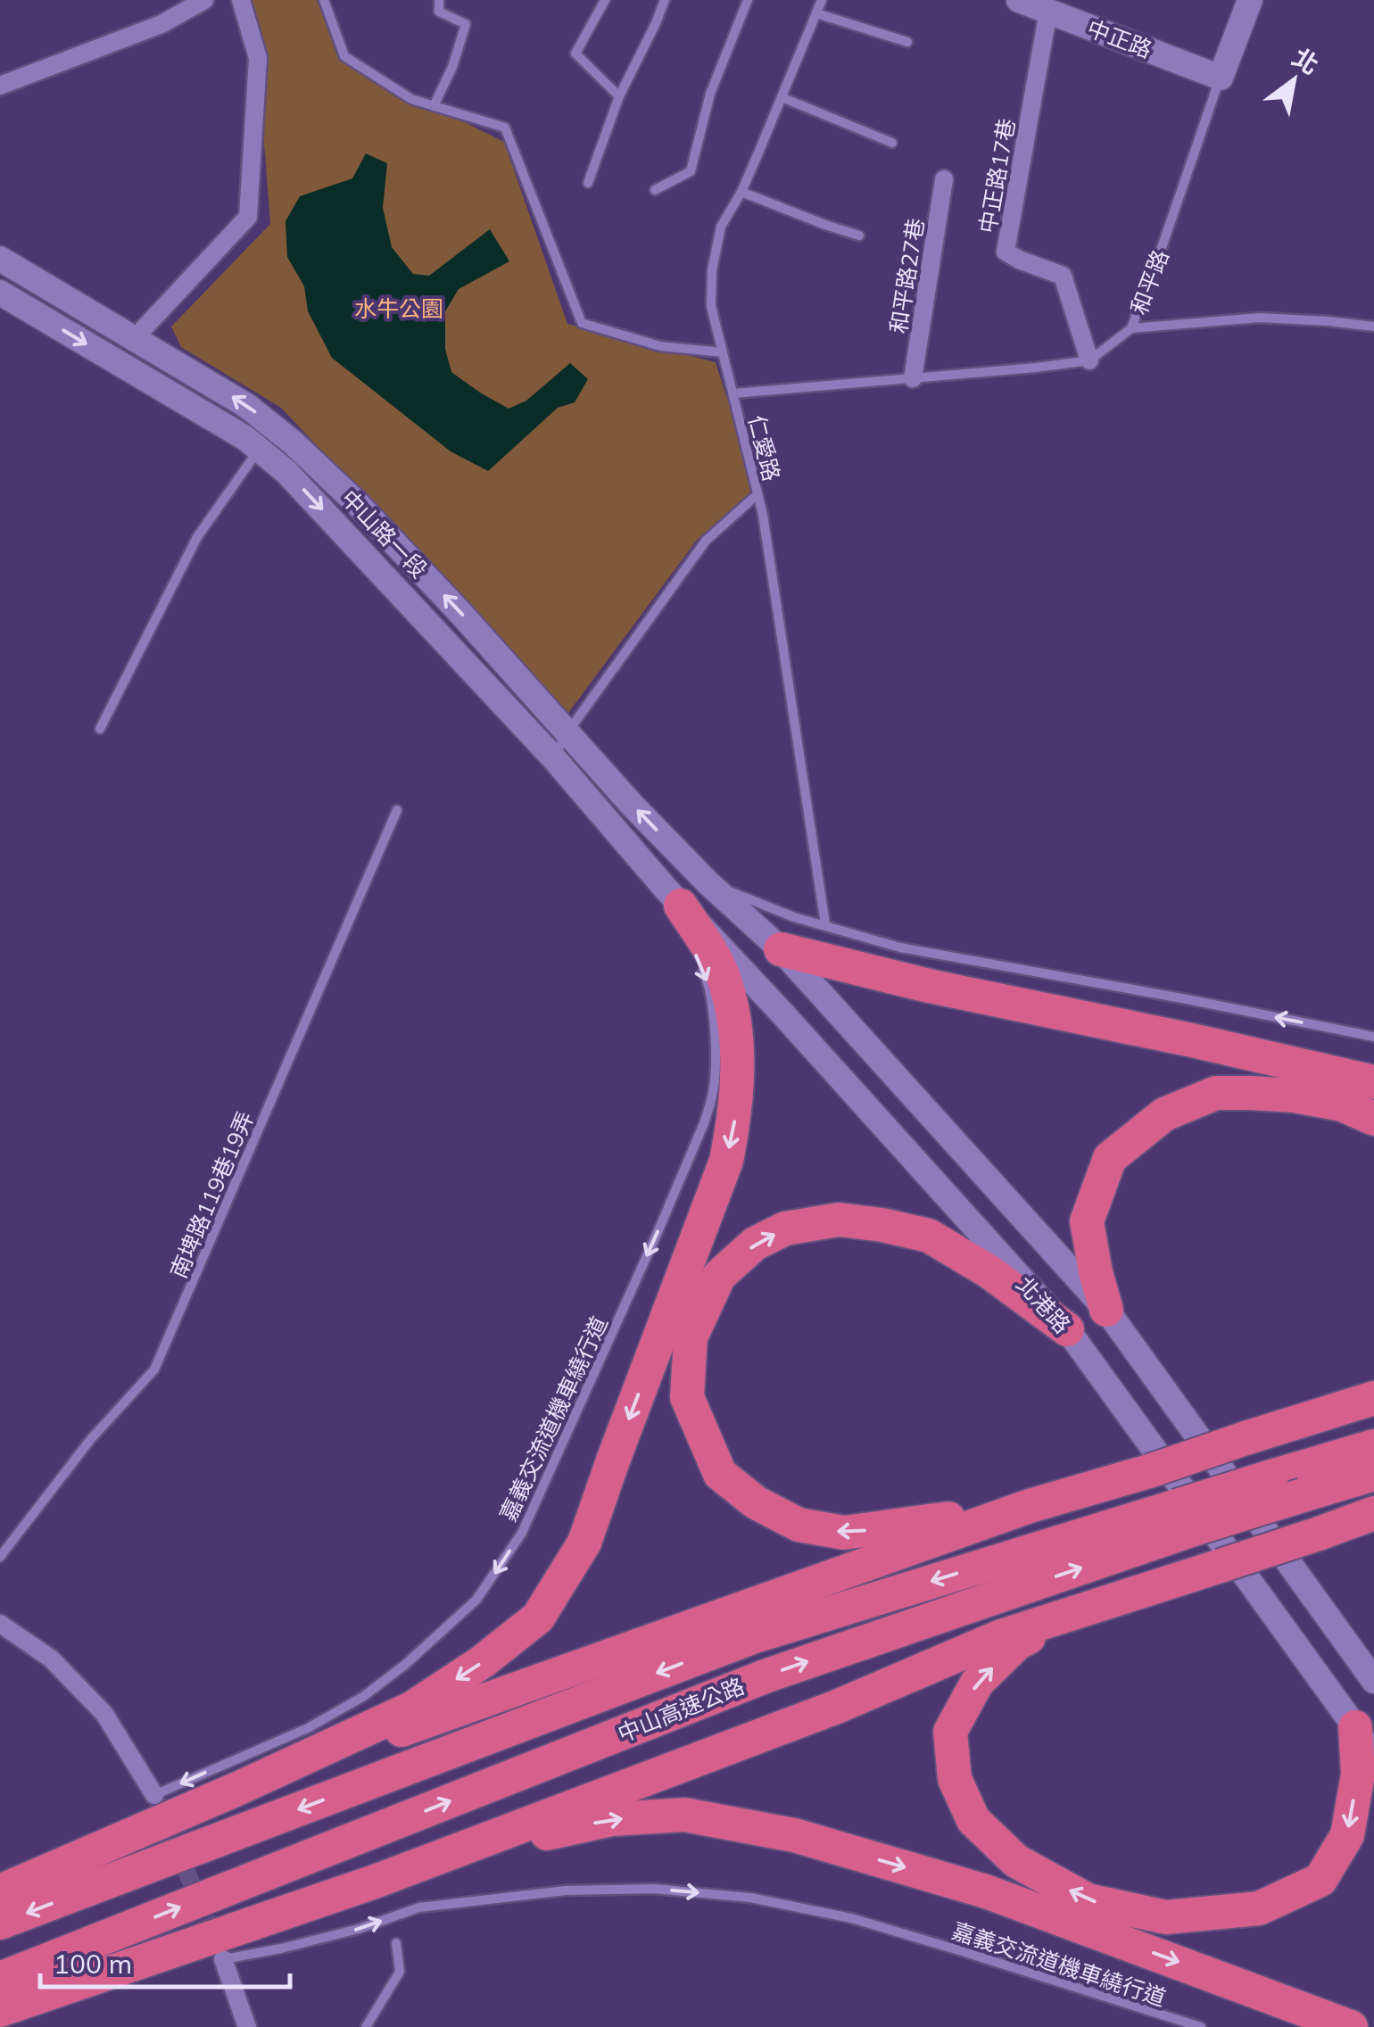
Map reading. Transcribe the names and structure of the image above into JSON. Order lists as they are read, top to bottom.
{
  "streets": {
    "highway": ["中山高速公路"],
    "main road": [
      "中正路",
      "和平路",
      "中山路一段",
      "北港路"
    ],
    "street": ["中正路17巷", "和平路27巷"],
    "lane": ["仁愛路", "南埤路119巷19弄", "嘉義交流道機車繞行道"]
  },
  "crossings": [
    ["中正路", "中正路17巷"],
    ["中正路", "和平路"],
    ["中正路17巷", "和平路"],
    ["和平路27巷", "和平路"],
    ["和平路", "仁愛路"],
    ["中山路一段", "北港路"]
  ],
  "parks": ["水牛公園"],
  "scale_bar": "100 m",
  "north": "top right"
}
